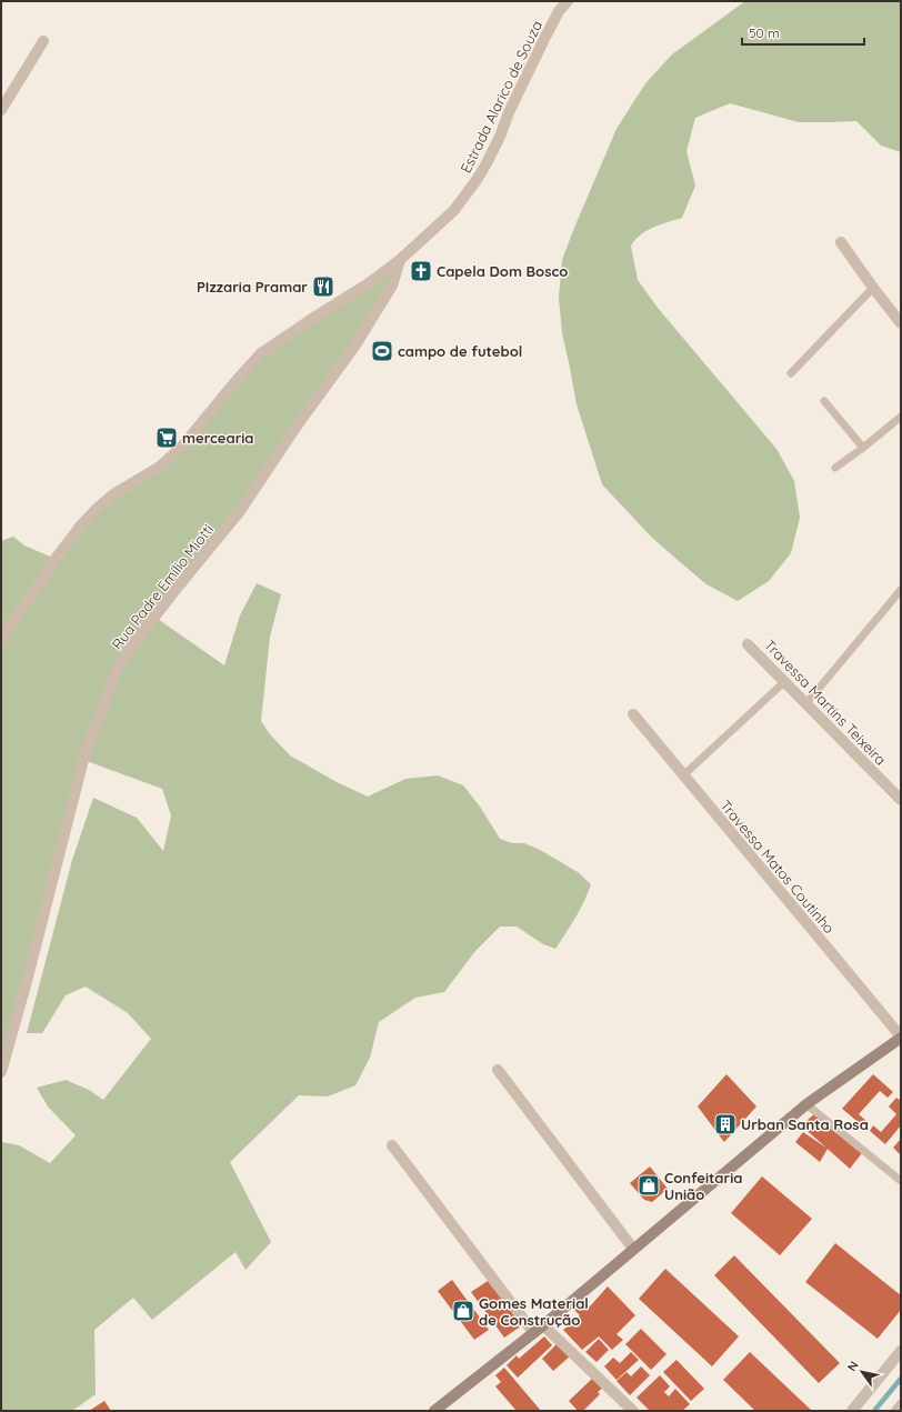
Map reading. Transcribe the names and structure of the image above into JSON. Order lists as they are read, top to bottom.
{
  "streets": {
    "street": [
      "Estrada Alarico de Souza",
      "Rua Padre Emílio Miotti",
      "Travessa Martins Teixeira",
      "Travessa Matos Coutinho"
    ]
  },
  "crossings": [
    ["Estrada Alarico de Souza", "Rua Padre Emílio Miotti"]
  ],
  "places": {
    "church": ["Capela Dom Bosco"],
    "restaurant": ["PIzzaria Pramar"],
    "sports": ["campo de futebol"],
    "supermarket": ["mercearia"],
    "building": ["Urban Santa Rosa"],
    "shop": ["Confeitaria União", "Gomes Material de Construção"]
  },
  "scale_bar": "50 m",
  "north": "top left"
}
